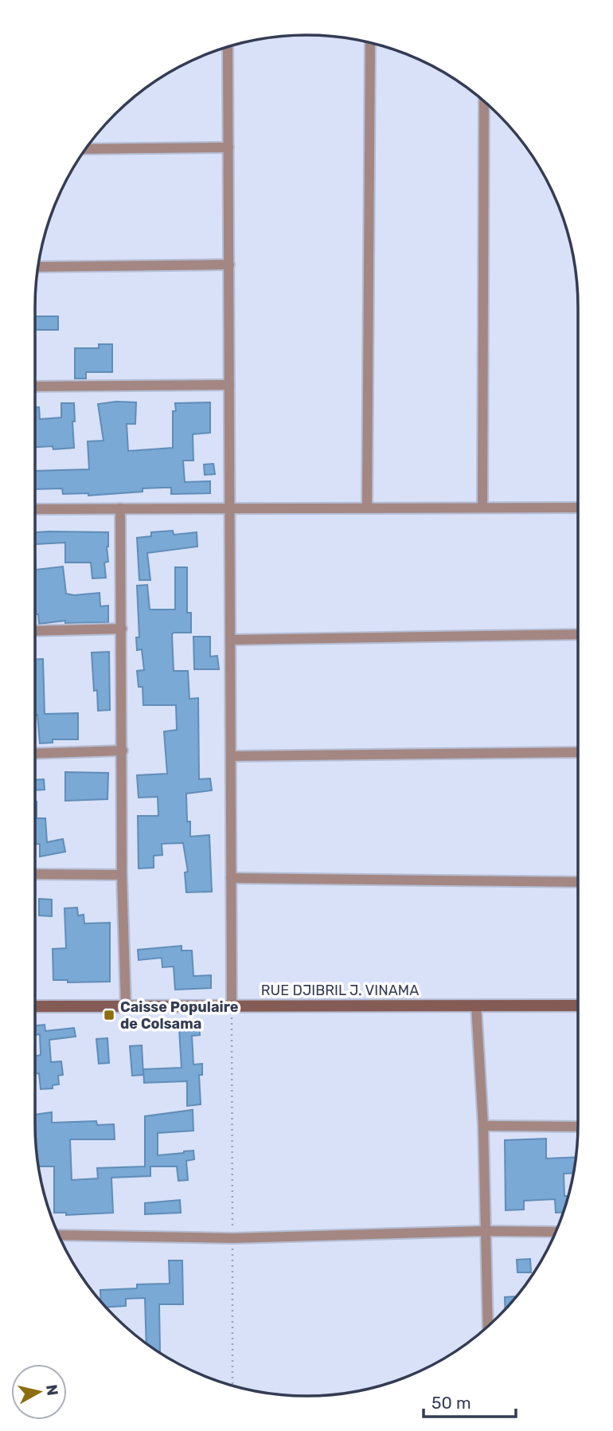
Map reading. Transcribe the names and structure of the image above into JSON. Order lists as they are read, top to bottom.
{
  "streets": {
    "street": ["RUE DJIBRIL J. VINAMA"]
  },
  "places": {
    "transit": ["Caisse Populaire de Colsama"]
  },
  "scale_bar": "50 m",
  "north": "right"
}
